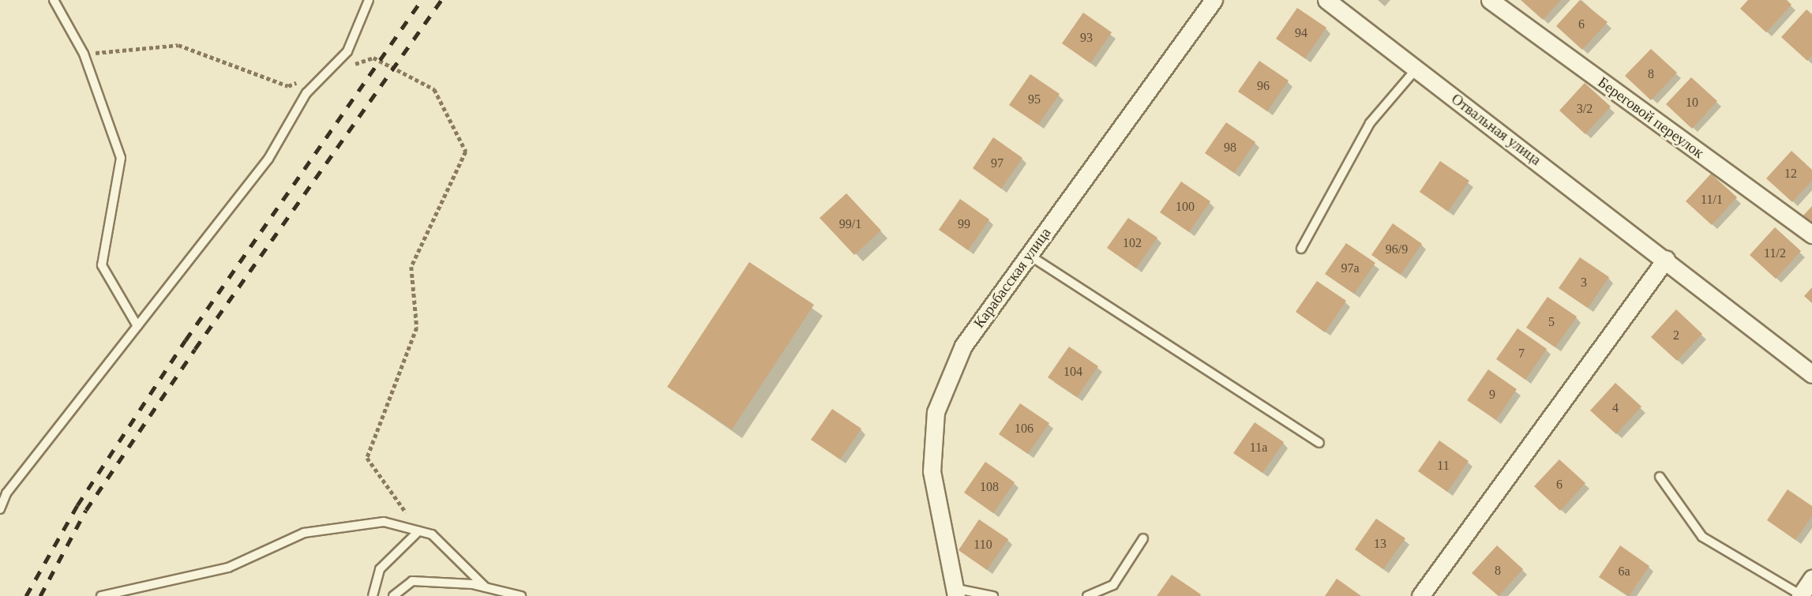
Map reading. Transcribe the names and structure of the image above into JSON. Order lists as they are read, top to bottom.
{
  "streets": {
    "street": ["Береговой переулок", "Отвальная улица", "Карабасская улица"]
  },
  "house_numbers": [
    "6",
    "94",
    "93",
    "8",
    "96",
    "95",
    "10",
    "3/2",
    "98",
    "97",
    "12",
    "11/1",
    "100",
    "99/1",
    "99",
    "102",
    "96/9",
    "11/2",
    "97а",
    "3",
    "5",
    "2",
    "7",
    "104",
    "9",
    "4",
    "106",
    "11а",
    "11",
    "6",
    "108",
    "13",
    "110",
    "8",
    "6а"
  ]
}
